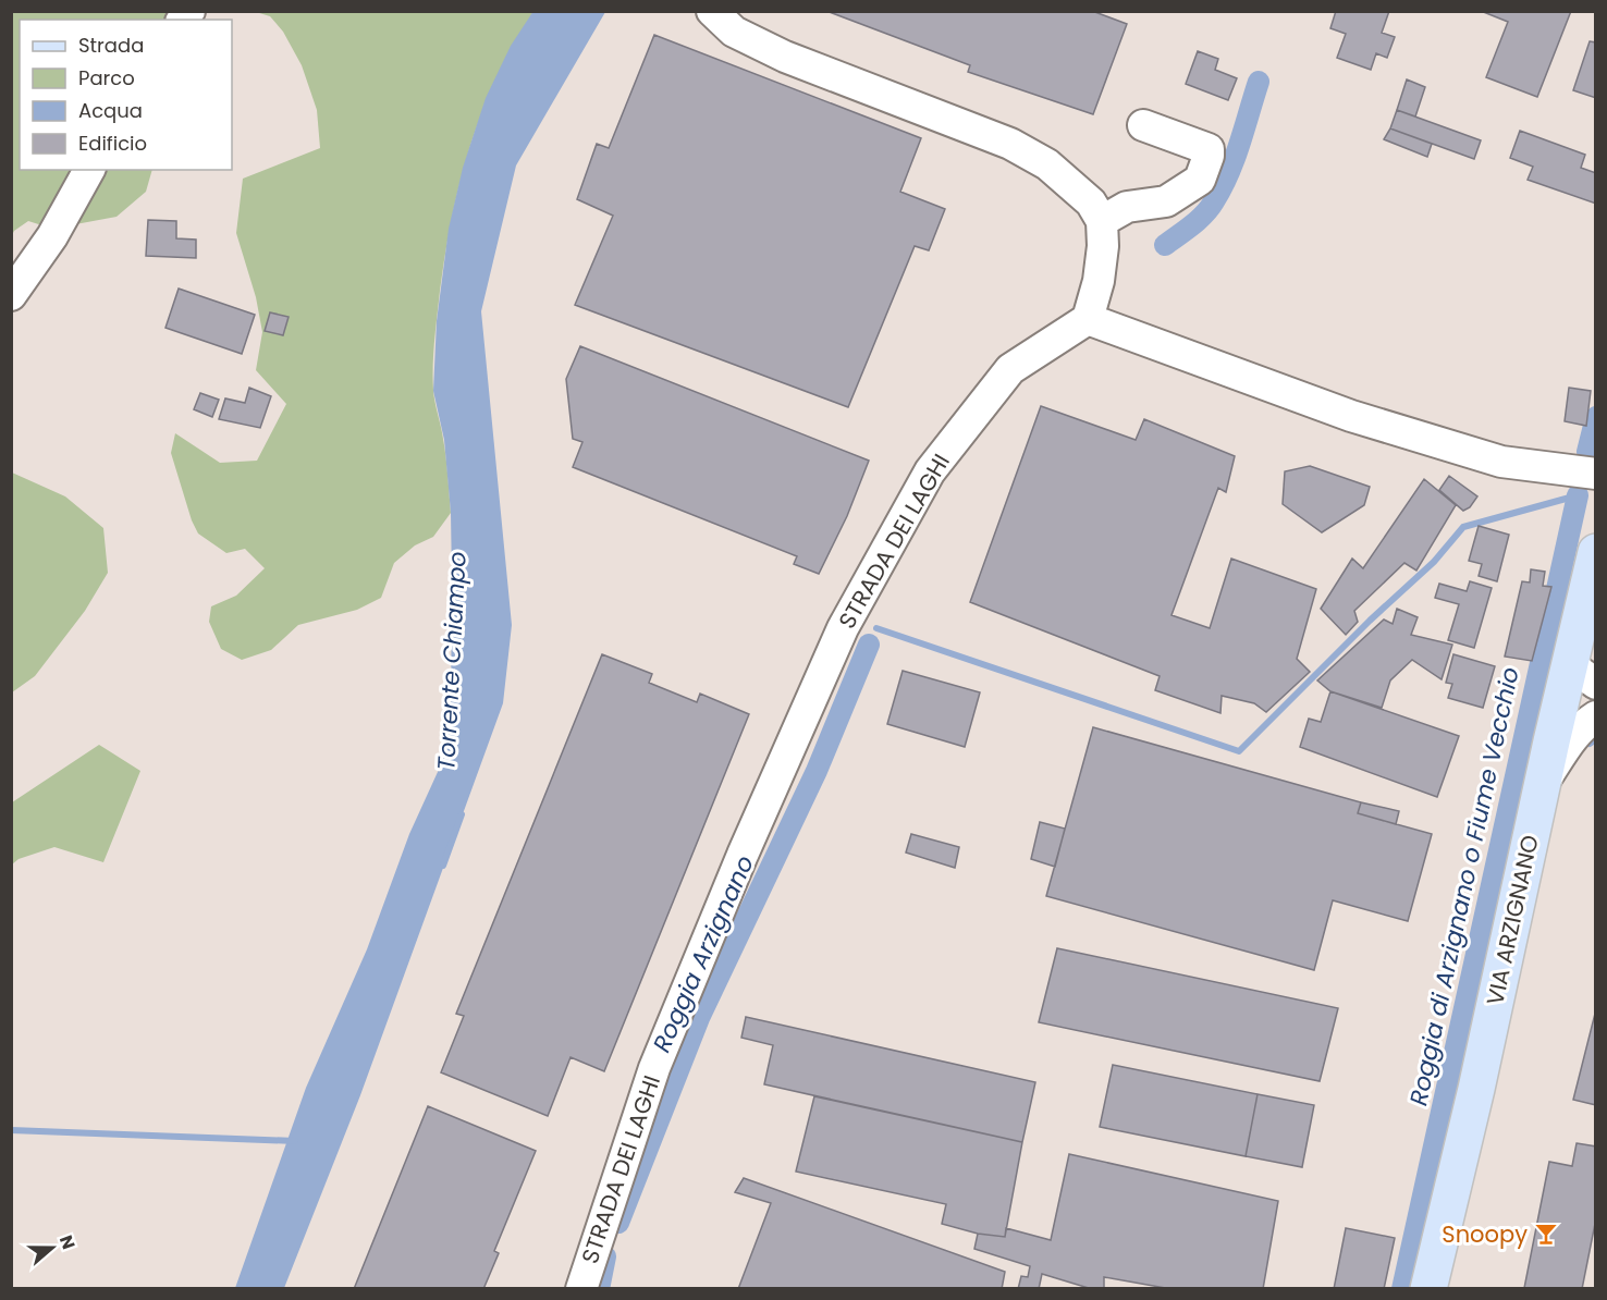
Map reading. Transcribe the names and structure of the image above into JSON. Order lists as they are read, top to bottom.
{
  "streets": {
    "main road": ["VIA ARZIGNANO"],
    "street": ["STRADA DEI LAGHI"]
  },
  "water": ["Torrente Chiampo", "Roggia di Arzignano o Fiume Vecchio", "Roggia Arzignano"],
  "places": {
    "bar": ["Snoopy"]
  },
  "legend": [
    "Strada",
    "Parco",
    "Acqua",
    "Edificio"
  ],
  "north": "right"
}
